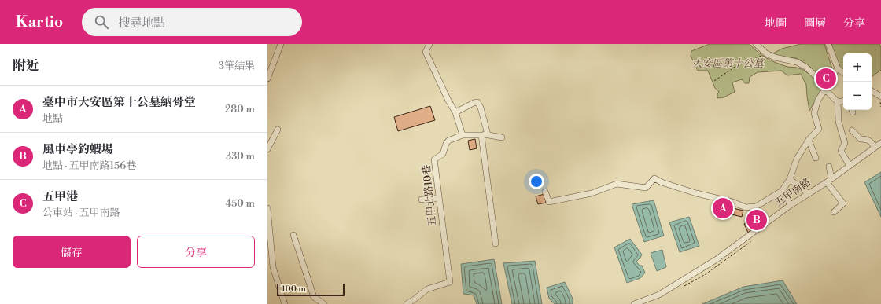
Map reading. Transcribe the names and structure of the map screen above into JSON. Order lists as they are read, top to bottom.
{
  "streets": {
    "street": ["五甲南路", "五甲北路10巷"]
  },
  "parks": ["大安區第十公墓"],
  "scale_bar": "100 m",
  "page": {
    "header": "Kartio",
    "search": "搜尋地點",
    "nav": ["地圖", "圖層", "分享"],
    "heading": ["附近", "3筆結果"],
    "map_buttons": ["+", "−"],
    "pins": ["C", "A", "B"],
    "list": [
      {
        "mark": "A",
        "name": "臺中市大安區第十公墓納骨堂",
        "note": "地點",
        "value": "280 m"
      },
      {
        "mark": "B",
        "name": "風車亭釣蝦場",
        "note": "地點 · 五甲南路156巷",
        "value": "330 m"
      },
      {
        "mark": "C",
        "name": "五甲港",
        "note": "公車站 · 五甲南路",
        "value": "450 m"
      }
    ],
    "buttons": ["儲存", "分享"],
    "scale": "100 m"
  }
}
